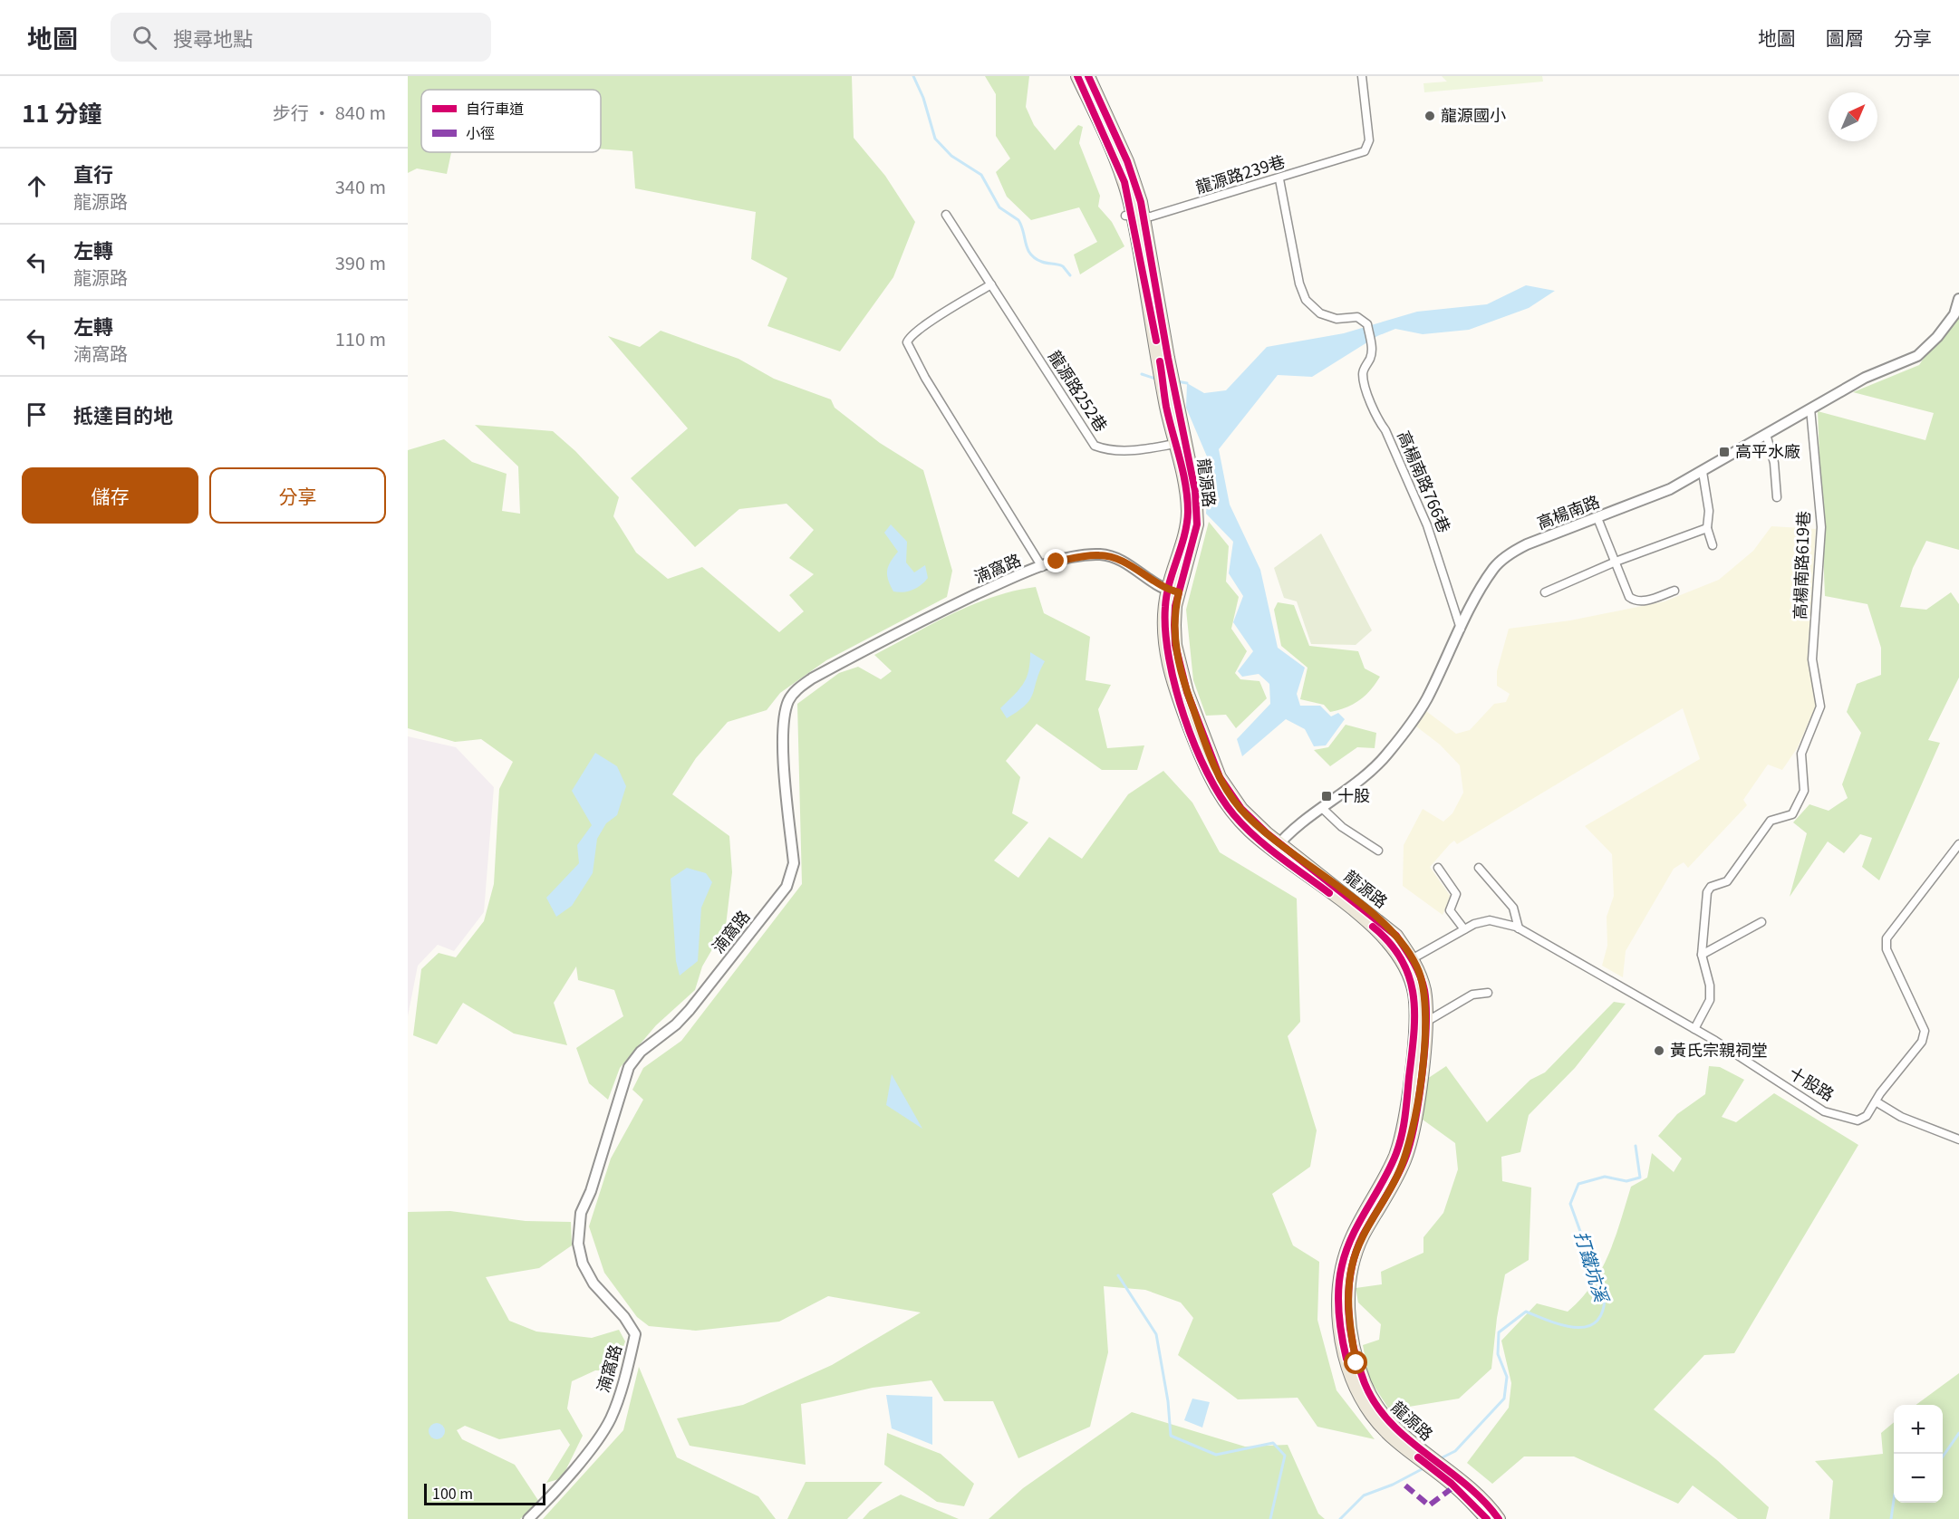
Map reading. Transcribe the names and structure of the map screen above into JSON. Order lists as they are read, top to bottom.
{
  "streets": {
    "main road": ["龍源路"],
    "street": [
      "龍源路239巷",
      "龍源路252巷",
      "高楊南路766巷",
      "高楊南路",
      "高楊南路619巷",
      "湳窩路",
      "十股路"
    ]
  },
  "crossings": [
    ["龍源路239巷", "高楊南路766巷"],
    ["高楊南路766巷", "高楊南路"],
    ["龍源路", "湳窩路"],
    ["龍源路", "十股路"],
    ["高楊南路", "高楊南路619巷"]
  ],
  "water": ["打鐵坑溪"],
  "places": {
    "other": ["龍源國小", "黃氏宗親祠堂"],
    "transit": ["高平水廠", "十股"]
  },
  "legend": ["自行車道", "小徑"],
  "scale_bar": "100 m",
  "north": "top right",
  "page": {
    "header": "地圖",
    "search": "搜尋地點",
    "nav": ["地圖", "圖層", "分享"],
    "heading": ["11 分鐘", "步行 · 840 m"],
    "list": [
      ["直行", "龍源路", "340 m"],
      ["左轉", "龍源路", "390 m"],
      ["左轉", "湳窩路", "110 m"],
      "抵達目的地"
    ],
    "buttons": ["儲存", "分享"],
    "map_buttons": ["+", "−"],
    "scale": "100 m"
  }
}
